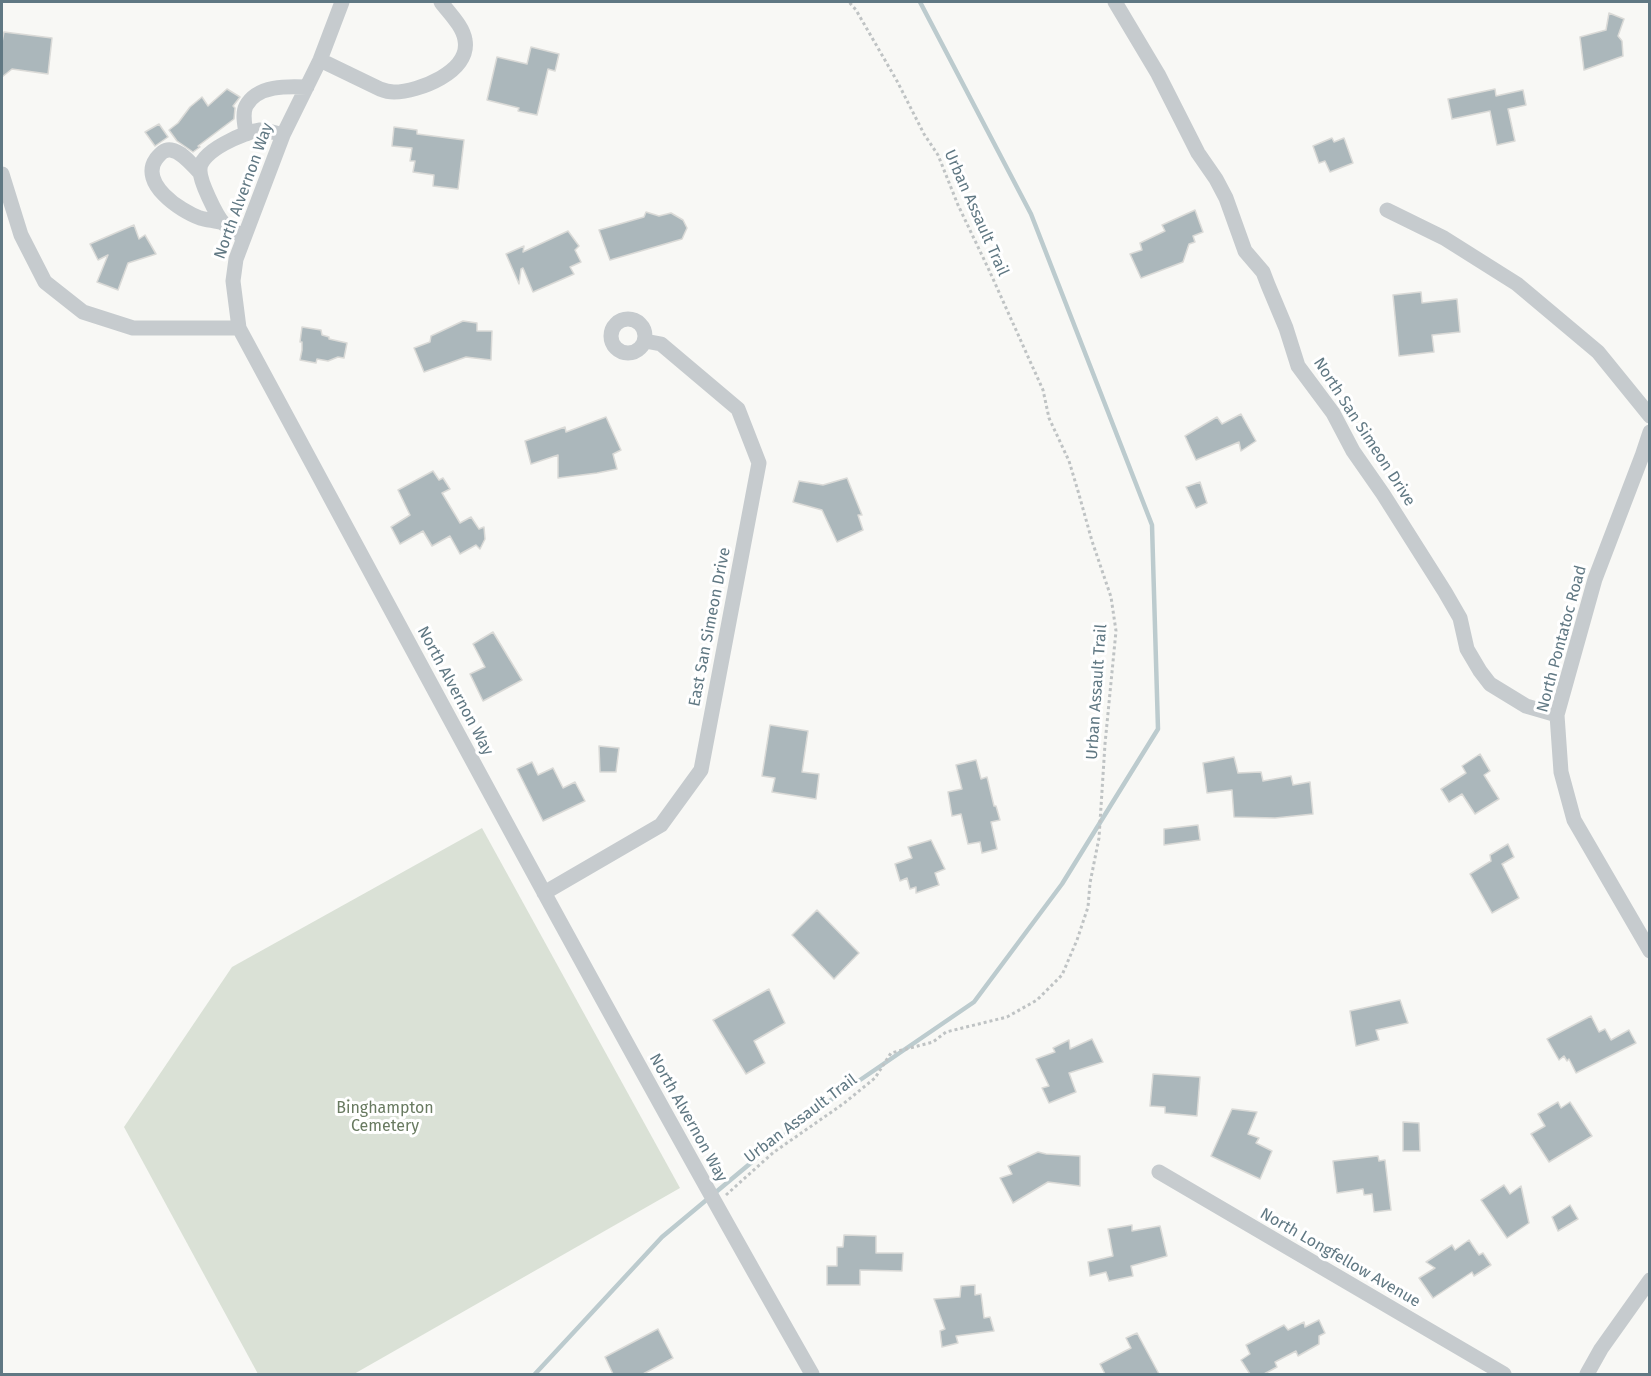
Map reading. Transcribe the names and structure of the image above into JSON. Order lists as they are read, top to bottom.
{
  "streets": {
    "street": [
      "North Alvernon Way",
      "North San Simeon Drive",
      "East San Simeon Drive",
      "North Pontatoc Road",
      "North Longfellow Avenue"
    ],
    "path": ["Urban Assault Trail"]
  },
  "crossings": [
    ["North Alvernon Way", "Urban Assault Trail"],
    ["North Alvernon Way", "East San Simeon Drive"],
    ["North San Simeon Drive", "North Pontatoc Road"]
  ],
  "parks": ["Binghampton Cemetery"]
}
